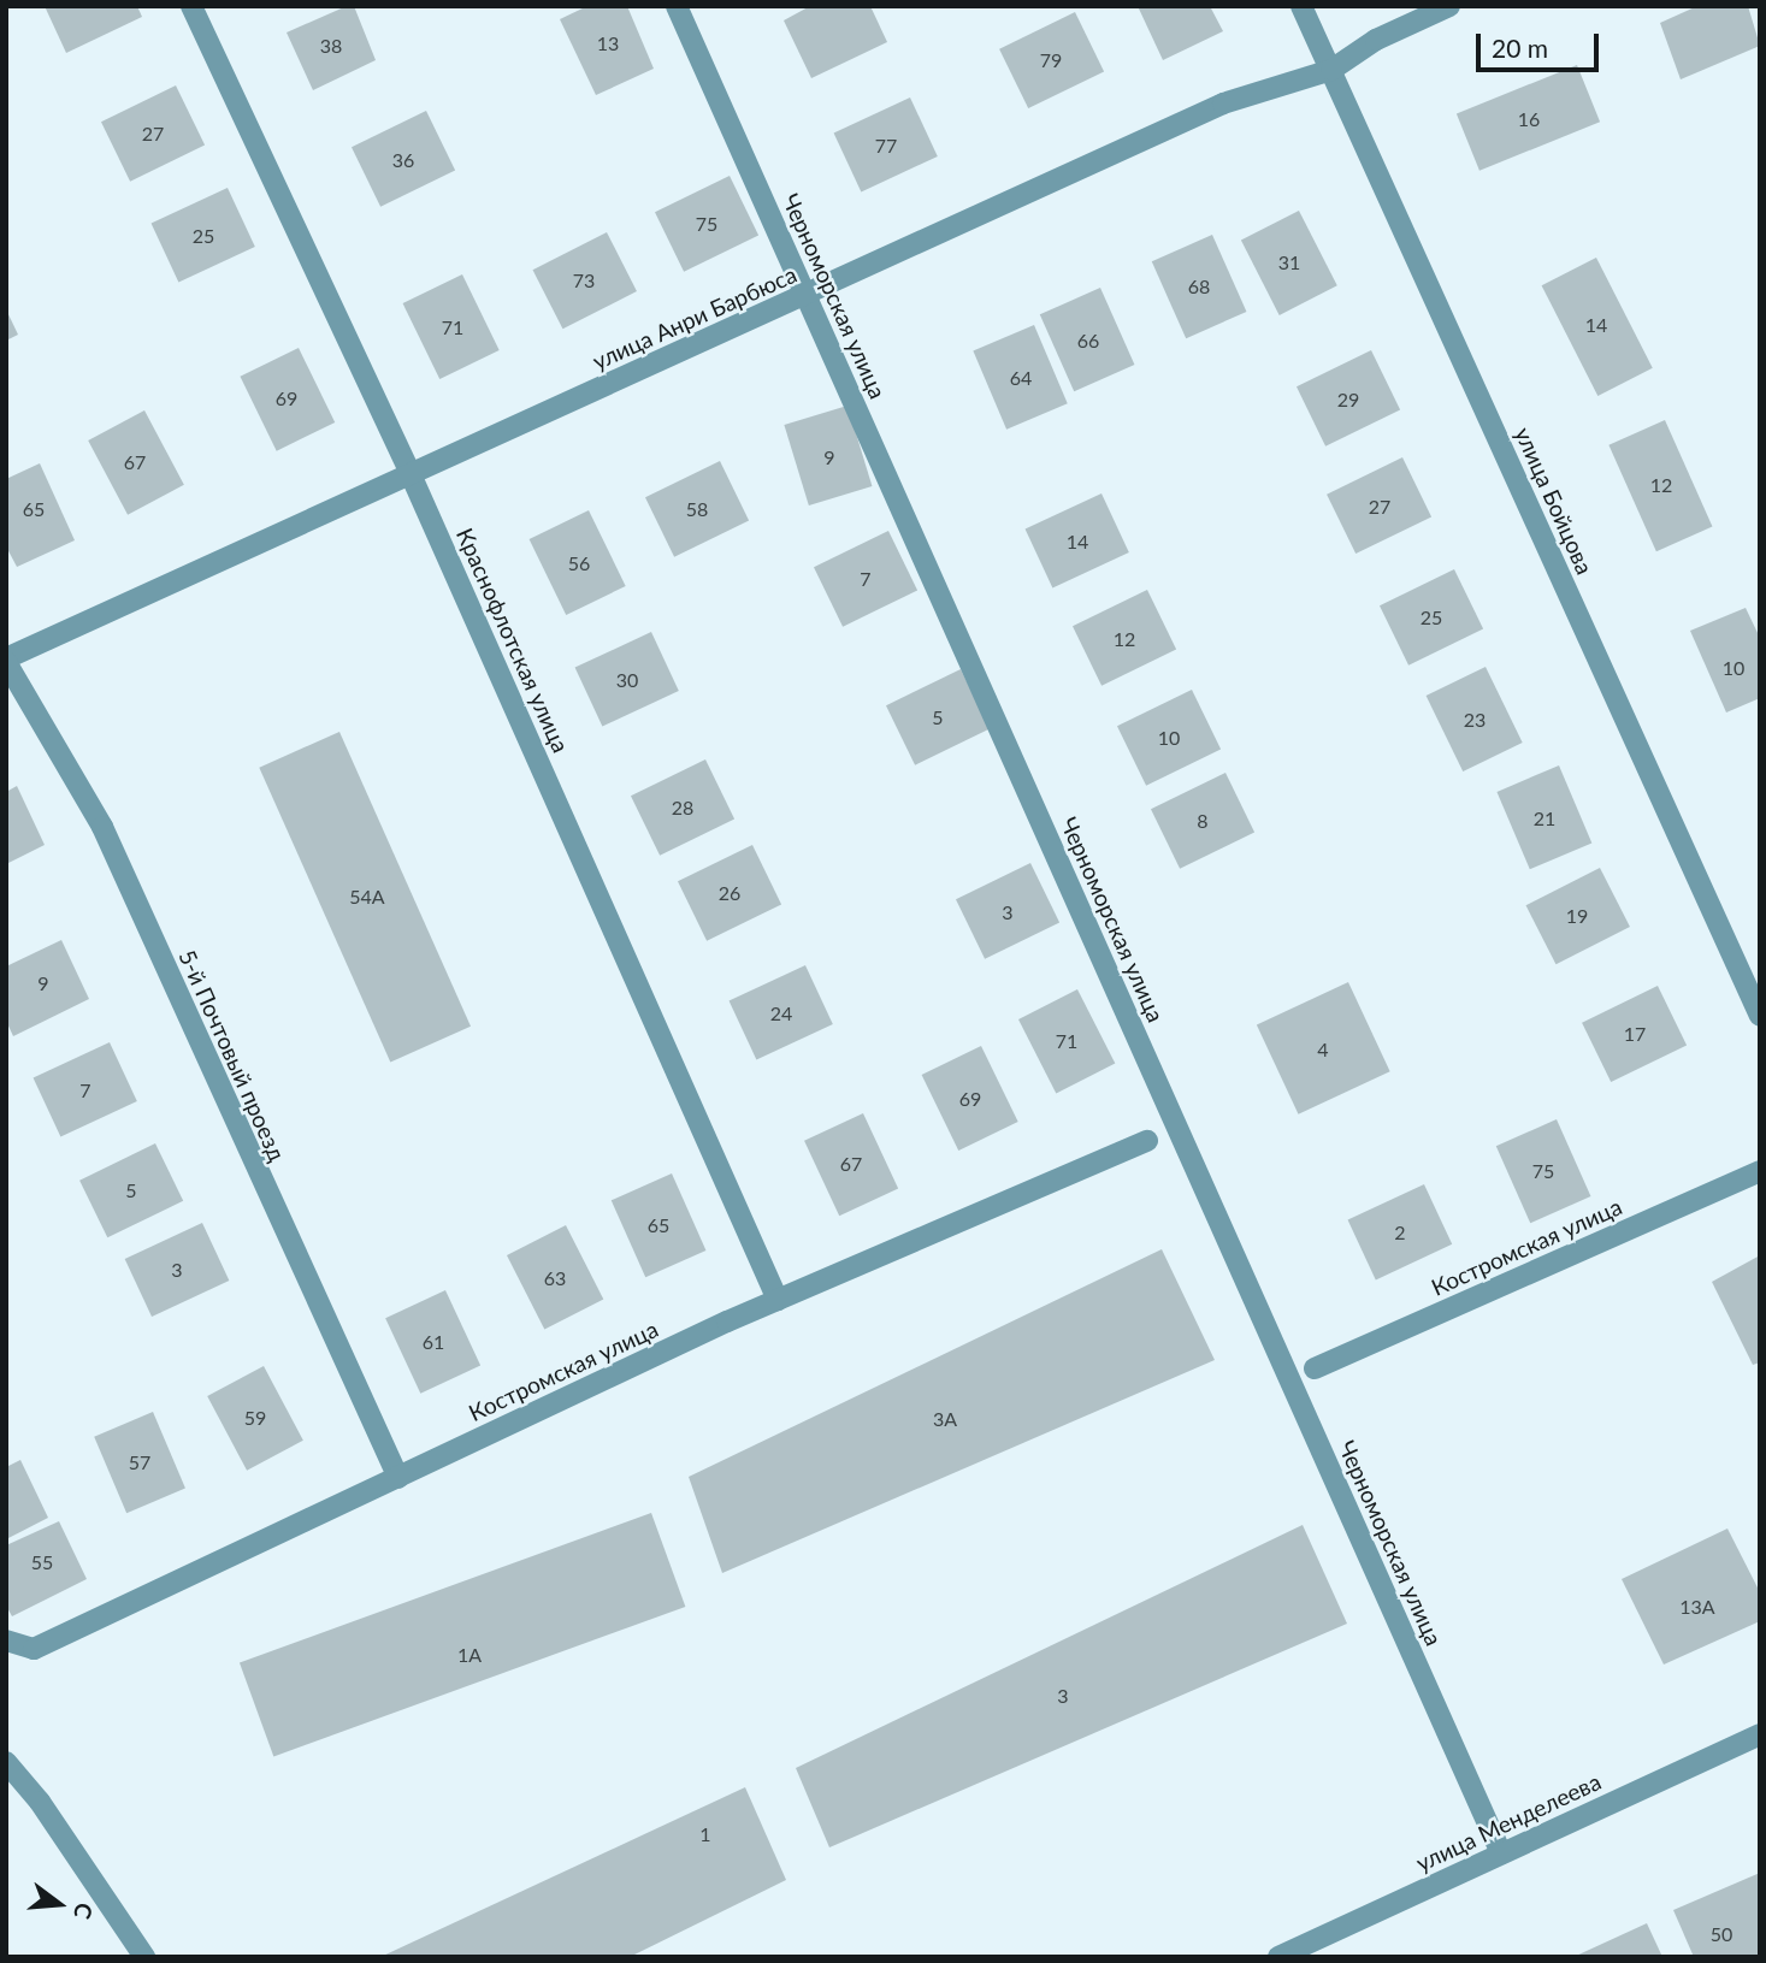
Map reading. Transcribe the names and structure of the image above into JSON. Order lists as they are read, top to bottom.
{
  "streets": {
    "street": [
      "Черноморская улица",
      "улица Анри Барбюса",
      "улица Бойцова",
      "Краснофлотская улица",
      "5-й Почтовый проезд",
      "Костромская улица",
      "улица Менделеева"
    ]
  },
  "crossings": [
    ["Черноморская улица", "улица Анри Барбюса"],
    ["Черноморская улица", "улица Менделеева"],
    ["улица Анри Барбюса", "улица Бойцова"],
    ["улица Анри Барбюса", "Краснофлотская улица"],
    ["улица Анри Барбюса", "5-й Почтовый проезд"],
    ["Краснофлотская улица", "Костромская улица"],
    ["5-й Почтовый проезд", "Костромская улица"]
  ],
  "house_numbers": [
    "13",
    "38",
    "79",
    "16",
    "27",
    "77",
    "36",
    "75",
    "25",
    "31",
    "73",
    "68",
    "14",
    "71",
    "66",
    "64",
    "69",
    "29",
    "9",
    "67",
    "12",
    "27",
    "65",
    "58",
    "14",
    "56",
    "7",
    "25",
    "12",
    "10",
    "30",
    "5",
    "23",
    "10",
    "28",
    "21",
    "8",
    "26",
    "54А",
    "3",
    "19",
    "9",
    "24",
    "17",
    "71",
    "4",
    "7",
    "69",
    "67",
    "75",
    "5",
    "65",
    "2",
    "3",
    "63",
    "61",
    "59",
    "3А",
    "57",
    "55",
    "13А",
    "1А",
    "3",
    "1",
    "50"
  ],
  "scale_bar": "20 m",
  "north": "right"
}
